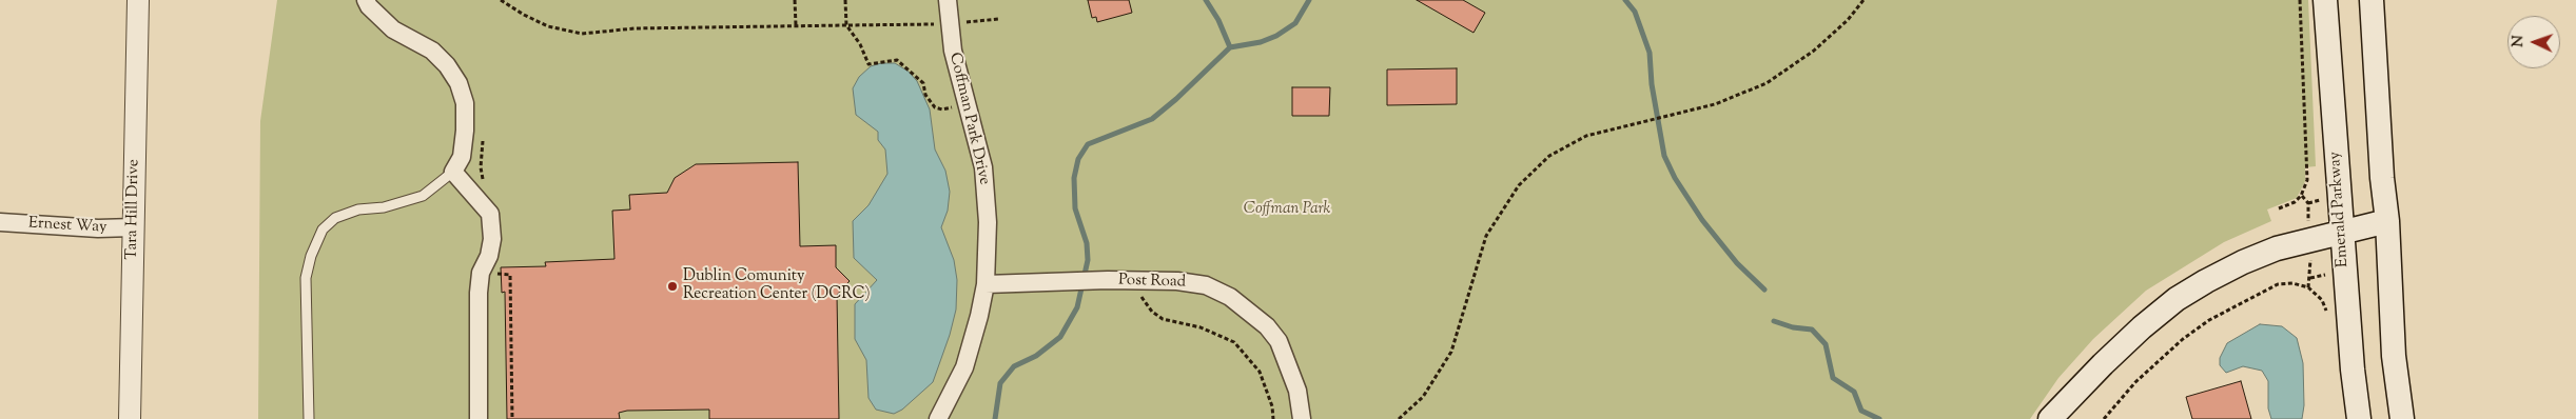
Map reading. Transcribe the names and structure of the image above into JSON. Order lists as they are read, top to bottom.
{
  "streets": {
    "main road": ["Emerald Parkway"],
    "street": [
      "Coffman Park Drive",
      "Tara Hill Drive",
      "Ernest Way",
      "Post Road"
    ]
  },
  "crossings": [
    ["Coffman Park Drive", "Post Road"],
    ["Tara Hill Drive", "Ernest Way"]
  ],
  "parks": ["Coffman Park"],
  "places": ["Dublin Comunity Recreation Center (DCRC)"],
  "north": "left"
}
